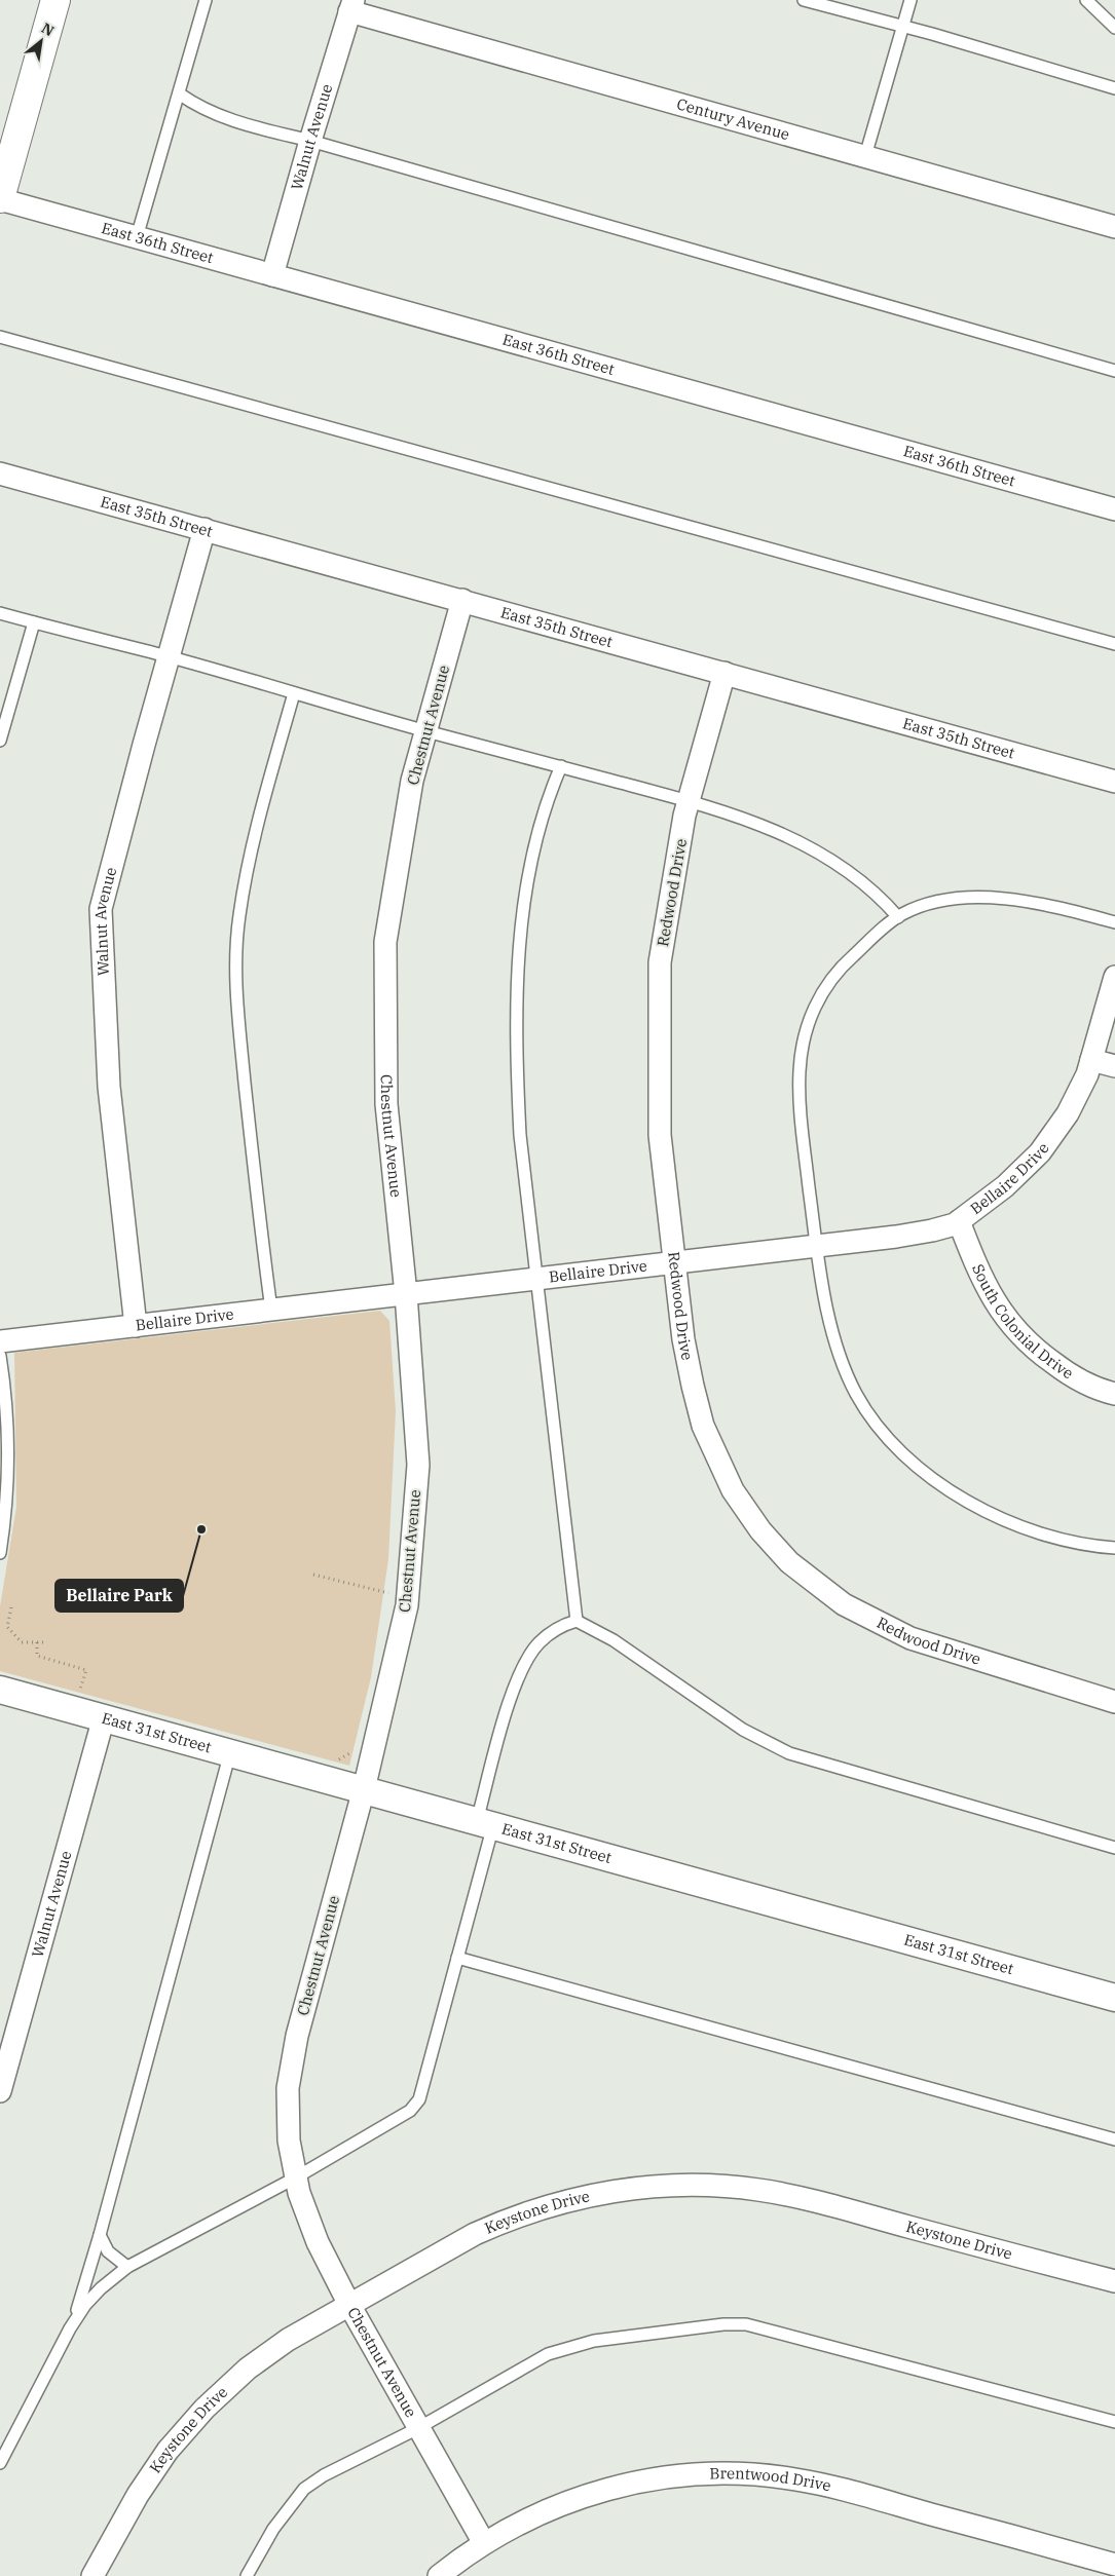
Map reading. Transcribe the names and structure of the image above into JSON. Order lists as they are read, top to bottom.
{
  "streets": {
    "street": [
      "Century Avenue",
      "Walnut Avenue",
      "East 36th Street",
      "East 35th Street",
      "Chestnut Avenue",
      "Redwood Drive",
      "Bellaire Drive",
      "South Colonial Drive",
      "East 31st Street",
      "Keystone Drive",
      "Brentwood Drive"
    ]
  },
  "crossings": [
    ["Century Avenue", "Walnut Avenue"],
    ["Walnut Avenue", "East 36th Street"],
    ["Walnut Avenue", "East 35th Street"],
    ["Walnut Avenue", "Bellaire Drive"],
    ["Walnut Avenue", "East 31st Street"],
    ["East 35th Street", "Chestnut Avenue"],
    ["East 35th Street", "Redwood Drive"],
    ["Chestnut Avenue", "Bellaire Drive"],
    ["Chestnut Avenue", "East 31st Street"],
    ["Chestnut Avenue", "Keystone Drive"],
    ["Chestnut Avenue", "Brentwood Drive"],
    ["Redwood Drive", "Bellaire Drive"],
    ["Bellaire Drive", "South Colonial Drive"]
  ],
  "places": ["Bellaire Park"],
  "north": "top right"
}
